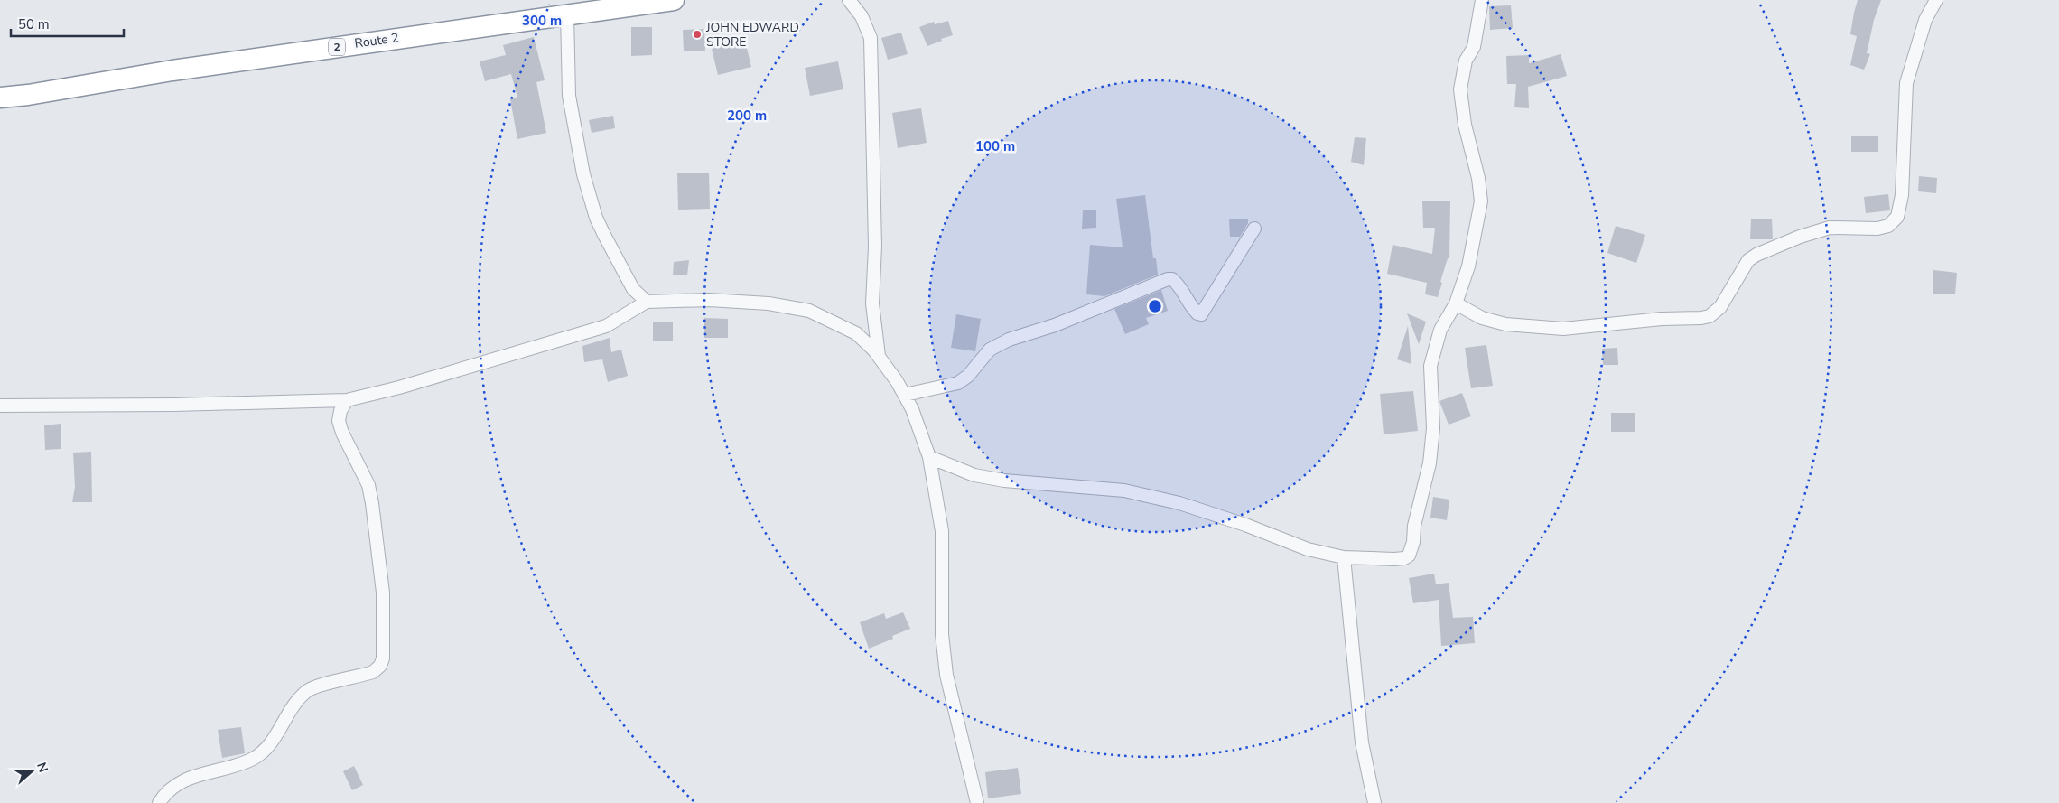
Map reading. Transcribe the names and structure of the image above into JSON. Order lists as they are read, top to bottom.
{
  "streets": {
    "highway": ["Route 2", "2"]
  },
  "places": ["JOHN EDWARD STORE"],
  "scale_bar": "50 m",
  "north": "right",
  "rings": ["300 m", "200 m", "100 m"]
}
